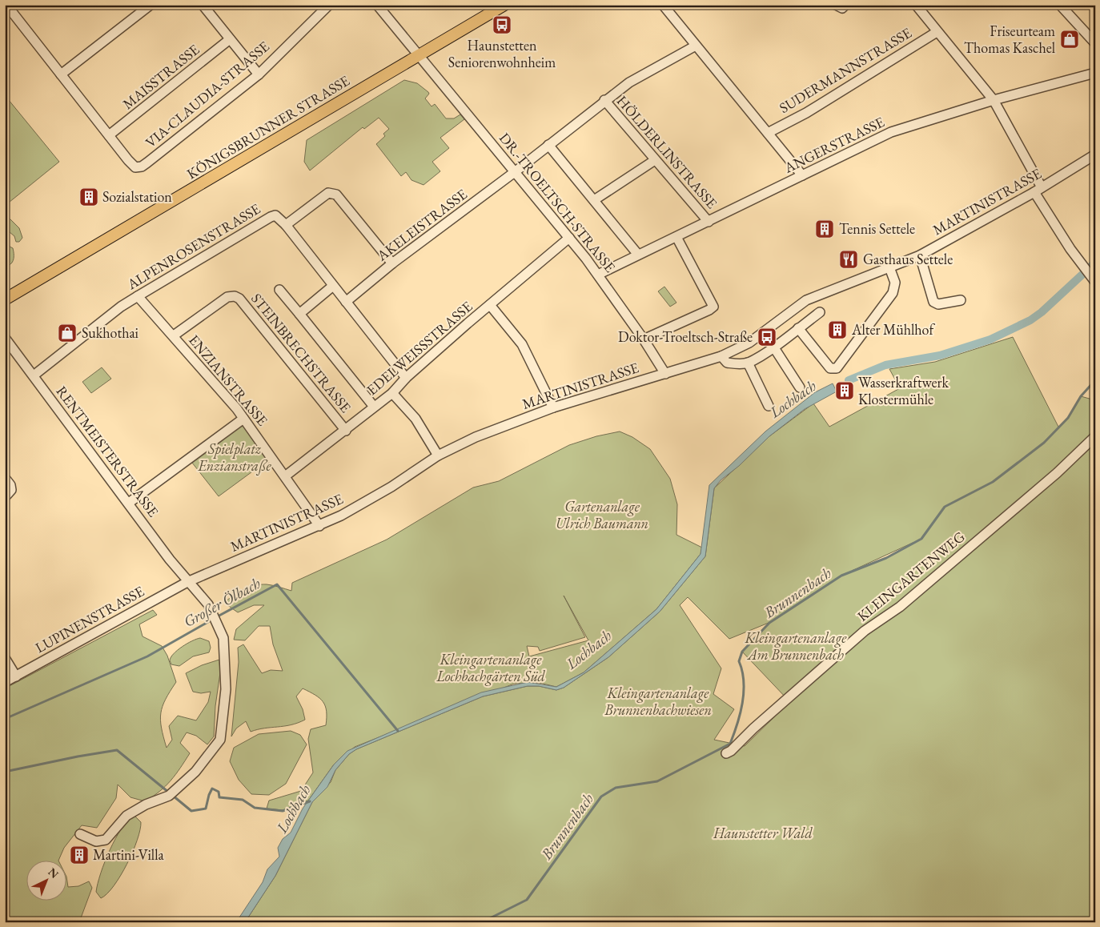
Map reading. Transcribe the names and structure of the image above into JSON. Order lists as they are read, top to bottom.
{
  "streets": {
    "main road": ["KÖNIGSBRUNNER STRASSE"],
    "street": [
      "SUDERMANNSTRASSE",
      "MAISSTRASSE",
      "VIA-CLAUDIA-STRASSE",
      "ANGERSTRASSE",
      "HÖLDERLINSTRASSE",
      "MARTINISTRASSE",
      "DR.-TROELTSCH-STRASSE",
      "AKELEISTRASSE",
      "ALPENROSENSTRASSE",
      "EDELWEISSSTRASSE",
      "STEINBRECHSTRASSE",
      "ENZIANSTRASSE",
      "RENTMEISTERSTRASSE",
      "KLEINGARTENWEG",
      "LUPINENSTRASSE"
    ]
  },
  "crossings": [
    ["MAISSTRASSE", "VIA-CLAUDIA-STRASSE"],
    ["KÖNIGSBRUNNER STRASSE", "DR.-TROELTSCH-STRASSE"],
    ["ANGERSTRASSE", "HÖLDERLINSTRASSE"],
    ["ANGERSTRASSE", "DR.-TROELTSCH-STRASSE"],
    ["HÖLDERLINSTRASSE", "AKELEISTRASSE"],
    ["MARTINISTRASSE", "DR.-TROELTSCH-STRASSE"],
    ["MARTINISTRASSE", "ENZIANSTRASSE"],
    ["MARTINISTRASSE", "RENTMEISTERSTRASSE"],
    ["MARTINISTRASSE", "LUPINENSTRASSE"],
    ["DR.-TROELTSCH-STRASSE", "AKELEISTRASSE"],
    ["DR.-TROELTSCH-STRASSE", "EDELWEISSSTRASSE"],
    ["ALPENROSENSTRASSE", "ENZIANSTRASSE"],
    ["ALPENROSENSTRASSE", "RENTMEISTERSTRASSE"],
    ["EDELWEISSSTRASSE", "STEINBRECHSTRASSE"],
    ["EDELWEISSSTRASSE", "ENZIANSTRASSE"],
    ["STEINBRECHSTRASSE", "ENZIANSTRASSE"],
    ["RENTMEISTERSTRASSE", "LUPINENSTRASSE"]
  ],
  "water": ["Lochbach", "Brunnenbach", "Großer Ölbach"],
  "parks": [
    "Spielplatz Enzianstraße",
    "Gartenanlage Ulrich Baumann",
    "Kleingartenanlage Am Brunnenbach",
    "Kleingartenanlage Lochbachgärten Süd",
    "Kleingartenanlage Brunnenbachwiesen",
    "Haunstetter Wald"
  ],
  "places": {
    "bus stop": ["Haunstetten Seniorenwohnheim", "Doktor-Troeltsch-Straße"],
    "shop": ["Friseurteam Thomas Kaschel", "Sukhothai"],
    "building": [
      "Sozialstation",
      "Tennis Settele",
      "Alter Mühlhof",
      "Wasserkraftwerk Klostermühle",
      "Martini-Villa"
    ],
    "restaurant": ["Gasthaus Settele"]
  },
  "north": "top right"
}
